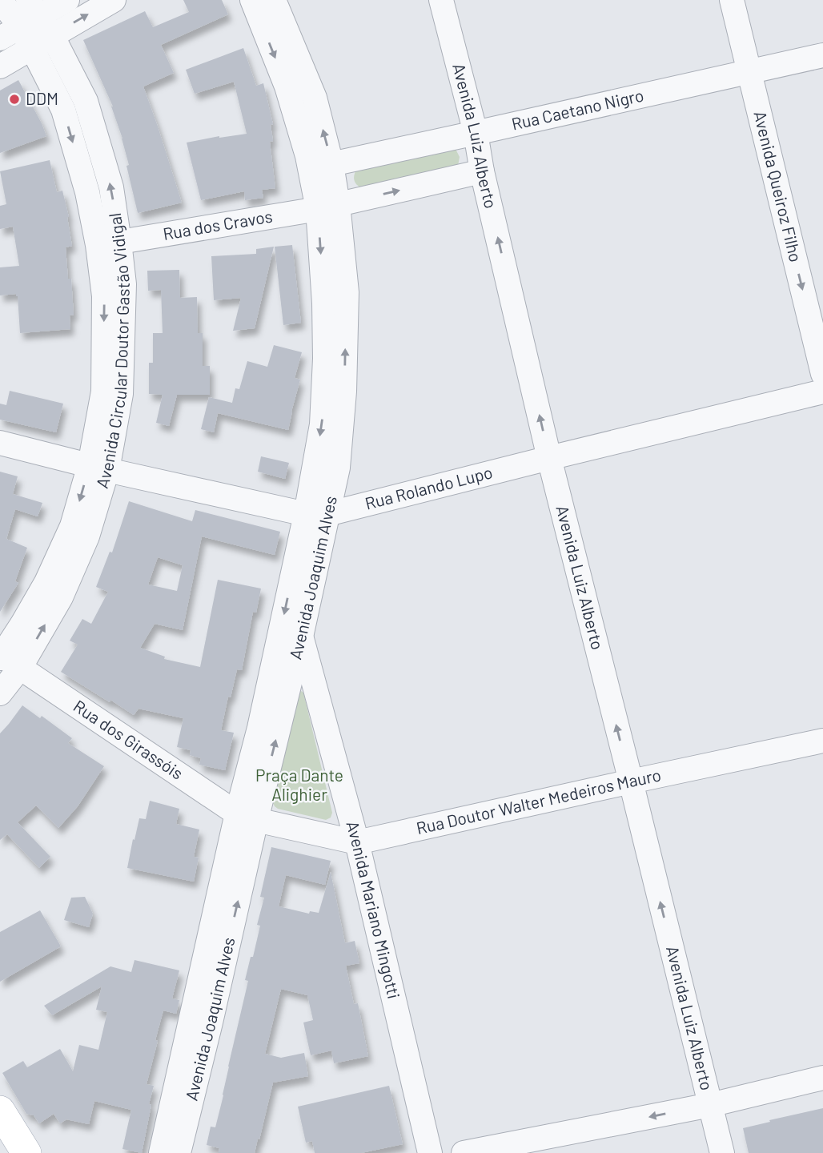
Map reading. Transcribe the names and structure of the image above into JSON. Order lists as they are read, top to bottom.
{
  "streets": {
    "street": [
      "Rua Caetano Nigro",
      "Avenida Luiz Alberto",
      "Avenida Queiroz Filho",
      "Rua dos Cravos",
      "Avenida Circular Doutor Gastão Vidigal",
      "Rua Rolando Lupo",
      "Avenida Joaquim Alves",
      "Rua dos Girassóis",
      "Rua Doutor Walter Medeiros Mauro",
      "Avenida Mariano Mingotti"
    ]
  },
  "crossings": [
    ["Rua Caetano Nigro", "Avenida Luiz Alberto"],
    ["Rua Caetano Nigro", "Avenida Queiroz Filho"],
    ["Rua Caetano Nigro", "Avenida Joaquim Alves"],
    ["Avenida Luiz Alberto", "Rua Rolando Lupo"],
    ["Avenida Luiz Alberto", "Rua Doutor Walter Medeiros Mauro"],
    ["Rua dos Cravos", "Avenida Circular Doutor Gastão Vidigal"],
    ["Rua dos Cravos", "Avenida Joaquim Alves"],
    ["Avenida Circular Doutor Gastão Vidigal", "Rua Rolando Lupo"],
    ["Avenida Circular Doutor Gastão Vidigal", "Rua dos Girassóis"],
    ["Rua Rolando Lupo", "Avenida Joaquim Alves"],
    ["Avenida Joaquim Alves", "Rua dos Girassóis"],
    ["Avenida Joaquim Alves", "Rua Doutor Walter Medeiros Mauro"],
    ["Avenida Joaquim Alves", "Avenida Mariano Mingotti"],
    ["Rua dos Girassóis", "Rua Doutor Walter Medeiros Mauro"],
    ["Rua Doutor Walter Medeiros Mauro", "Avenida Mariano Mingotti"]
  ],
  "one_way": ["Avenida Luiz Alberto", "Avenida Queiroz Filho"],
  "parks": ["Praça Dante Alighier"],
  "places": ["DDM"]
}
